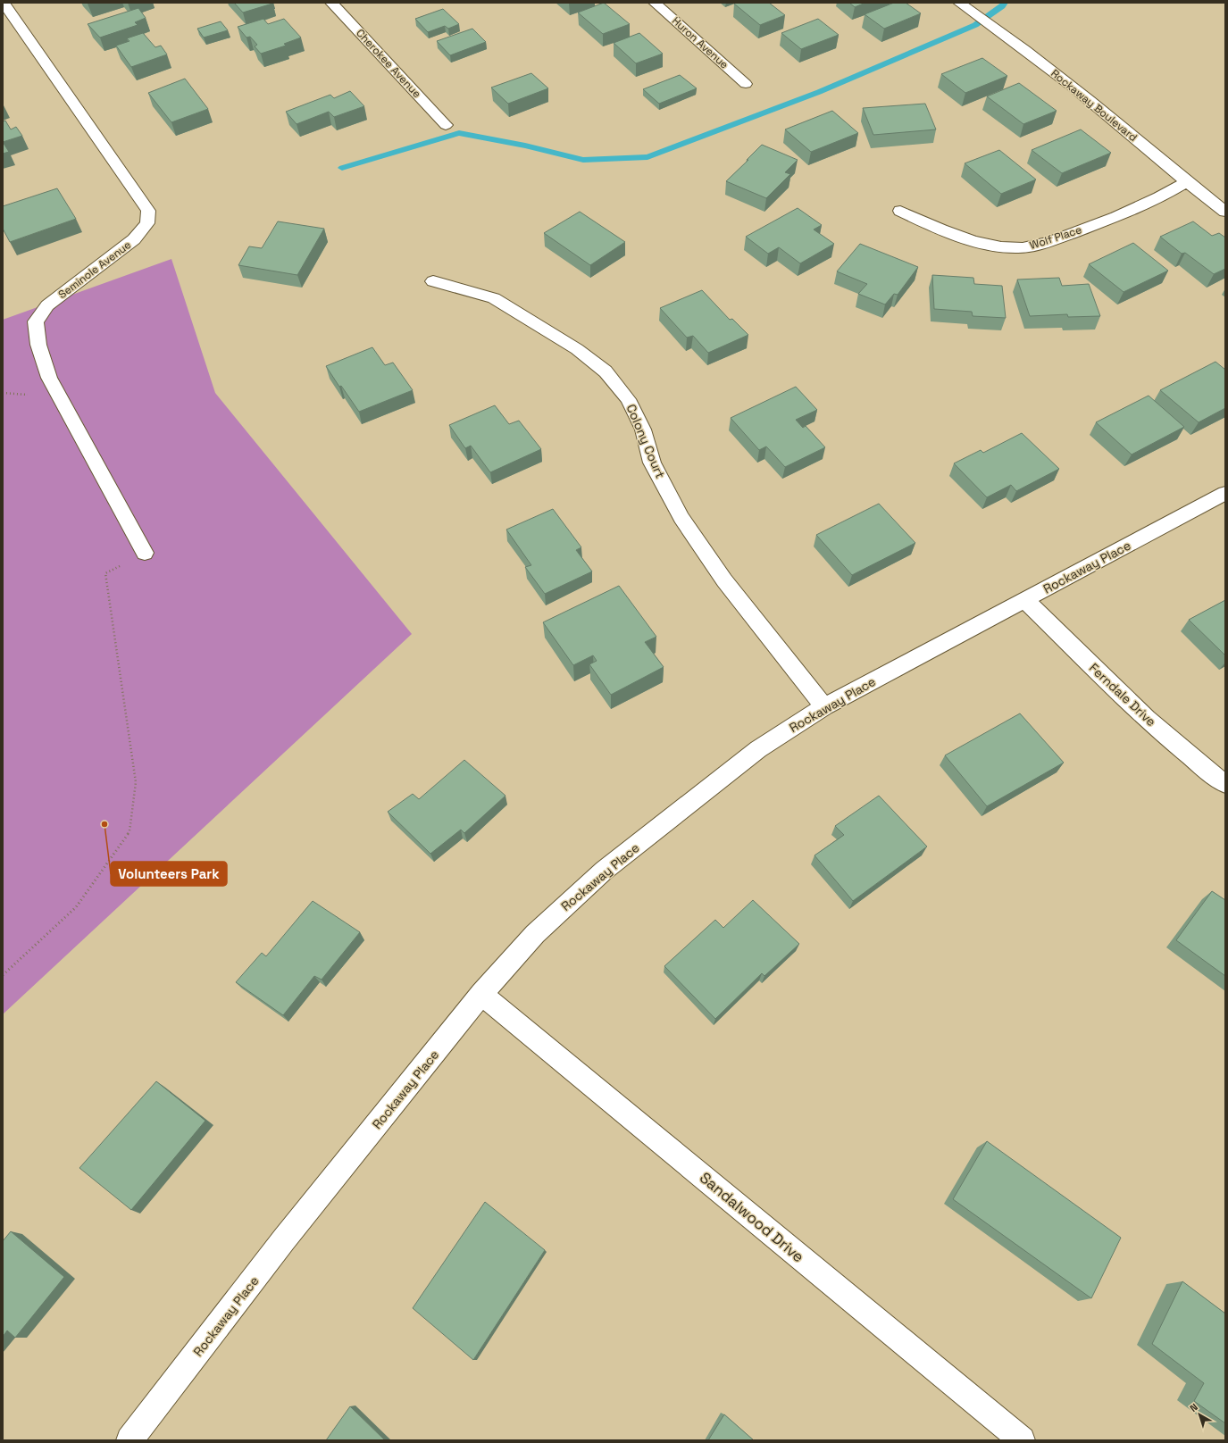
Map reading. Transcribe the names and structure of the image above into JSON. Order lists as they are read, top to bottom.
{
  "streets": {
    "street": [
      "Huron Avenue",
      "Cherokee Avenue",
      "Rockaway Boulevard",
      "Wolf Place",
      "Seminole Avenue",
      "Colony Court",
      "Rockaway Place",
      "Ferndale Drive",
      "Sandalwood Drive"
    ]
  },
  "crossings": [
    ["Rockaway Boulevard", "Wolf Place"],
    ["Colony Court", "Rockaway Place"],
    ["Rockaway Place", "Ferndale Drive"],
    ["Rockaway Place", "Sandalwood Drive"]
  ],
  "places": ["Volunteers Park"],
  "north": "top left"
}
